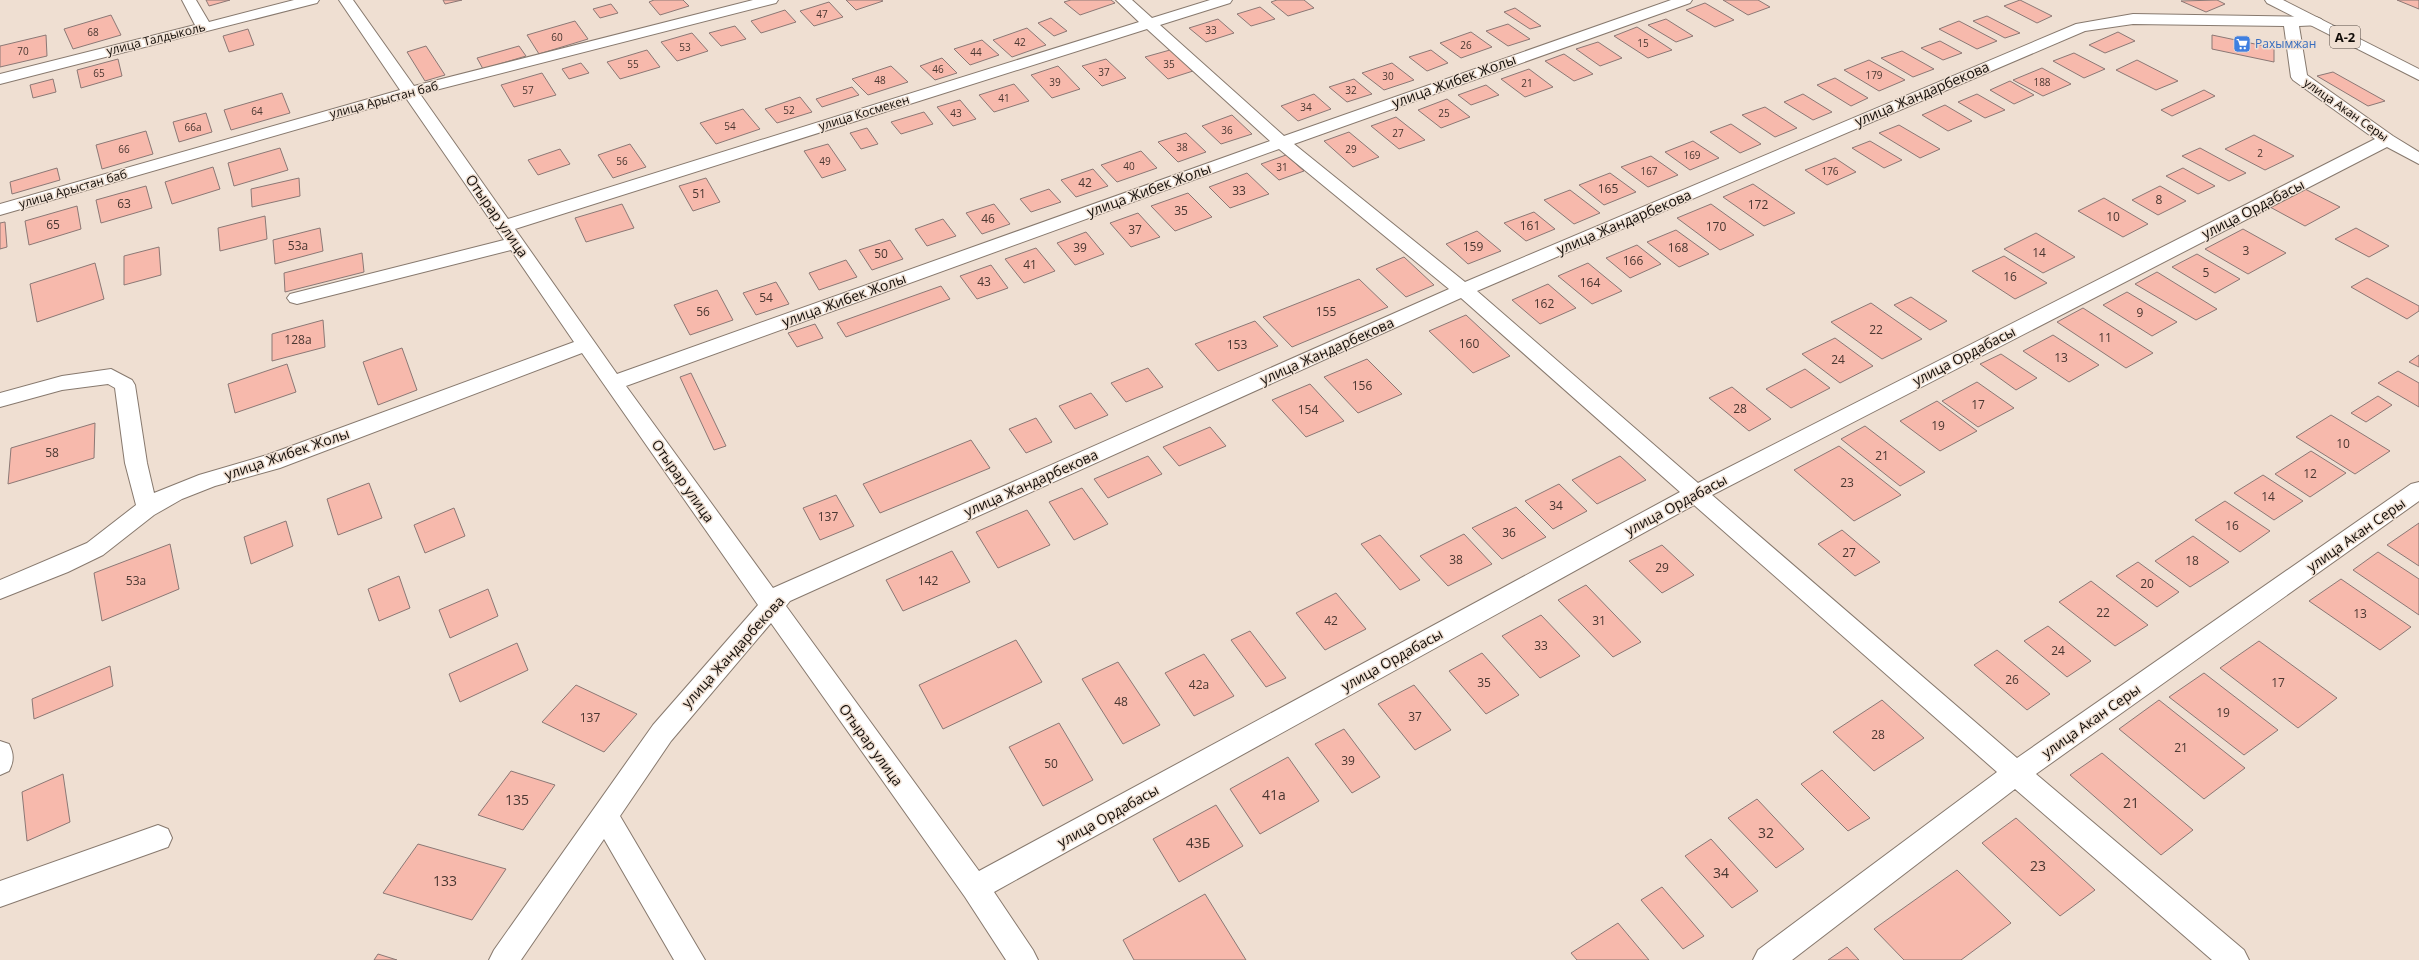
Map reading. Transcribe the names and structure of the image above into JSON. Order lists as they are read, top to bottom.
{
  "streets": {
    "main road": [
      "A-2",
      "улица Талдыколь",
      "улица Жибек Жолы",
      "улица Жандарбекова",
      "улица Арыстан баб",
      "улица Акан Серы",
      "улица Космекен",
      "улица Ордабасы",
      "Отырар улица"
    ]
  },
  "crossings": [
    ["A-2", "улица Жандарбекова"],
    ["улица Жибек Жолы", "Отырар улица"],
    ["улица Жандарбекова", "улица Акан Серы"],
    ["улица Жандарбекова", "Отырар улица"],
    ["улица Арыстан баб", "Отырар улица"],
    ["улица Акан Серы", "улица Ордабасы"],
    ["улица Космекен", "Отырар улица"],
    ["улица Ордабасы", "Отырар улица"]
  ],
  "places": {
    "supermarket": ["Рахымжан"]
  },
  "house_numbers": [
    "47",
    "33",
    "68",
    "60",
    "42",
    "15",
    "26",
    "53",
    "70",
    "44",
    "55",
    "35",
    "46",
    "37",
    "65",
    "179",
    "30",
    "48",
    "39",
    "188",
    "21",
    "57",
    "32",
    "41",
    "34",
    "52",
    "64",
    "43",
    "25",
    "54",
    "66а",
    "36",
    "27",
    "38",
    "66",
    "29",
    "2",
    "169",
    "56",
    "49",
    "40",
    "31",
    "167",
    "176",
    "42",
    "165",
    "33",
    "51",
    "8",
    "63",
    "172",
    "35",
    "10",
    "46",
    "65",
    "161",
    "170",
    "37",
    "53а",
    "159",
    "39",
    "168",
    "3",
    "14",
    "50",
    "166",
    "41",
    "5",
    "16",
    "43",
    "164",
    "54",
    "162",
    "56",
    "155",
    "9",
    "22",
    "11",
    "128а",
    "160",
    "153",
    "13",
    "24",
    "156",
    "17",
    "28",
    "154",
    "19",
    "10",
    "58",
    "21",
    "12",
    "23",
    "14",
    "34",
    "137",
    "16",
    "36",
    "27",
    "38",
    "18",
    "29",
    "53а",
    "142",
    "20",
    "22",
    "13",
    "42",
    "31",
    "33",
    "24",
    "26",
    "35",
    "17",
    "42а",
    "48",
    "19",
    "37",
    "137",
    "28",
    "21",
    "39",
    "50",
    "41а",
    "135",
    "21",
    "32",
    "43Б",
    "23",
    "34",
    "133"
  ]
}
